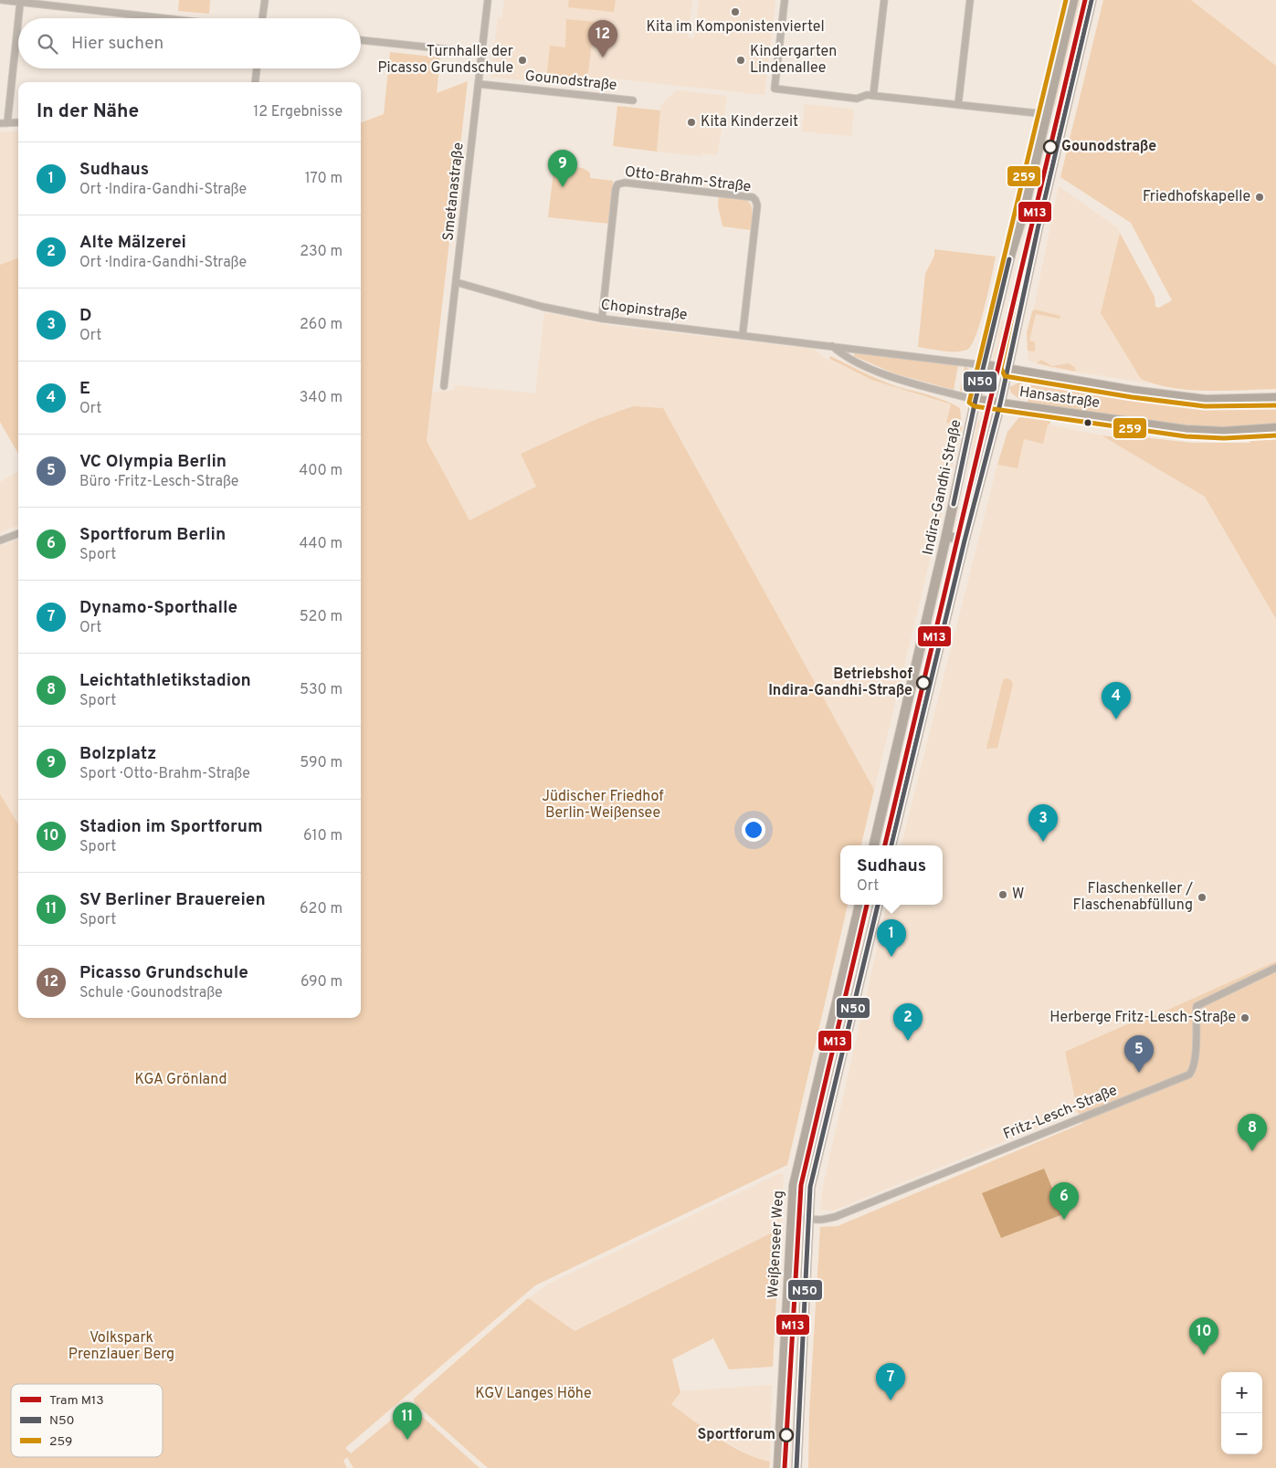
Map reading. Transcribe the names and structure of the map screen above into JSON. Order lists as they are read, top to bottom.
{
  "streets": {
    "main road": ["Hansastraße", "Indira-Gandhi-Straße", "Weißenseer Weg"],
    "street": [
      "Gounodstraße",
      "Otto-Brahm-Straße",
      "Smetanastraße",
      "Chopinstraße",
      "Fritz-Lesch-Straße"
    ]
  },
  "crossings": [
    ["Gounodstraße", "Smetanastraße"],
    ["Otto-Brahm-Straße", "Chopinstraße"],
    ["Smetanastraße", "Chopinstraße"],
    ["Chopinstraße", "Hansastraße"],
    ["Chopinstraße", "Indira-Gandhi-Straße"],
    ["Hansastraße", "Indira-Gandhi-Straße"],
    ["Fritz-Lesch-Straße", "Weißenseer Weg"]
  ],
  "parks": [
    "Jüdischer Friedhof Berlin-Weißensee",
    "KGA Grönland",
    "Volkspark Prenzlauer Berg",
    "KGV Langes Höhe"
  ],
  "places": [
    "Kita im Komponistenviertel",
    "Turnhalle der Picasso Grundschule",
    "Kindergarten Lindenallee",
    "Kita Kinderzeit",
    "Gounodstraße",
    "Friedhofskapelle",
    "Betriebshof Indira-Gandhi-Straße",
    "W",
    "Flaschenkeller / Flaschenabfüllung",
    "Herberge Fritz-Lesch-Straße",
    "Sportforum"
  ],
  "lines": ["tram line M13", "transit line N50", "transit line 259"],
  "legend": ["Tram M13", "N50", "259"],
  "page": {
    "search": "Hier suchen",
    "pins": [
      "12",
      "9",
      "4",
      "3",
      "1",
      "2",
      "5",
      "8",
      "6",
      "10",
      "7",
      "11"
    ],
    "heading": ["In der Nähe", "12 Ergebnisse"],
    "list": [
      {
        "mark": "1",
        "name": "Sudhaus",
        "note": "Ort · Indira-Gandhi-Straße",
        "value": "170 m"
      },
      {
        "mark": "2",
        "name": "Alte Mälzerei",
        "note": "Ort · Indira-Gandhi-Straße",
        "value": "230 m"
      },
      {
        "mark": "3",
        "name": "D",
        "note": "Ort",
        "value": "260 m"
      },
      {
        "mark": "4",
        "name": "E",
        "note": "Ort",
        "value": "340 m"
      },
      {
        "mark": "5",
        "name": "VC Olympia Berlin",
        "note": "Büro · Fritz-Lesch-Straße",
        "value": "400 m"
      },
      {
        "mark": "6",
        "name": "Sportforum Berlin",
        "note": "Sport",
        "value": "440 m"
      },
      {
        "mark": "7",
        "name": "Dynamo-Sporthalle",
        "note": "Ort",
        "value": "520 m"
      },
      {
        "mark": "8",
        "name": "Leichtathletikstadion",
        "note": "Sport",
        "value": "530 m"
      },
      {
        "mark": "9",
        "name": "Bolzplatz",
        "note": "Sport · Otto-Brahm-Straße",
        "value": "590 m"
      },
      {
        "mark": "10",
        "name": "Stadion im Sportforum",
        "note": "Sport",
        "value": "610 m"
      },
      {
        "mark": "11",
        "name": "SV Berliner Brauereien",
        "note": "Sport",
        "value": "620 m"
      },
      {
        "mark": "12",
        "name": "Picasso Grundschule",
        "note": "Schule · Gounodstraße",
        "value": "690 m"
      }
    ],
    "popup": ["Sudhaus", "Ort"],
    "map_buttons": ["+", "−"]
  }
}
